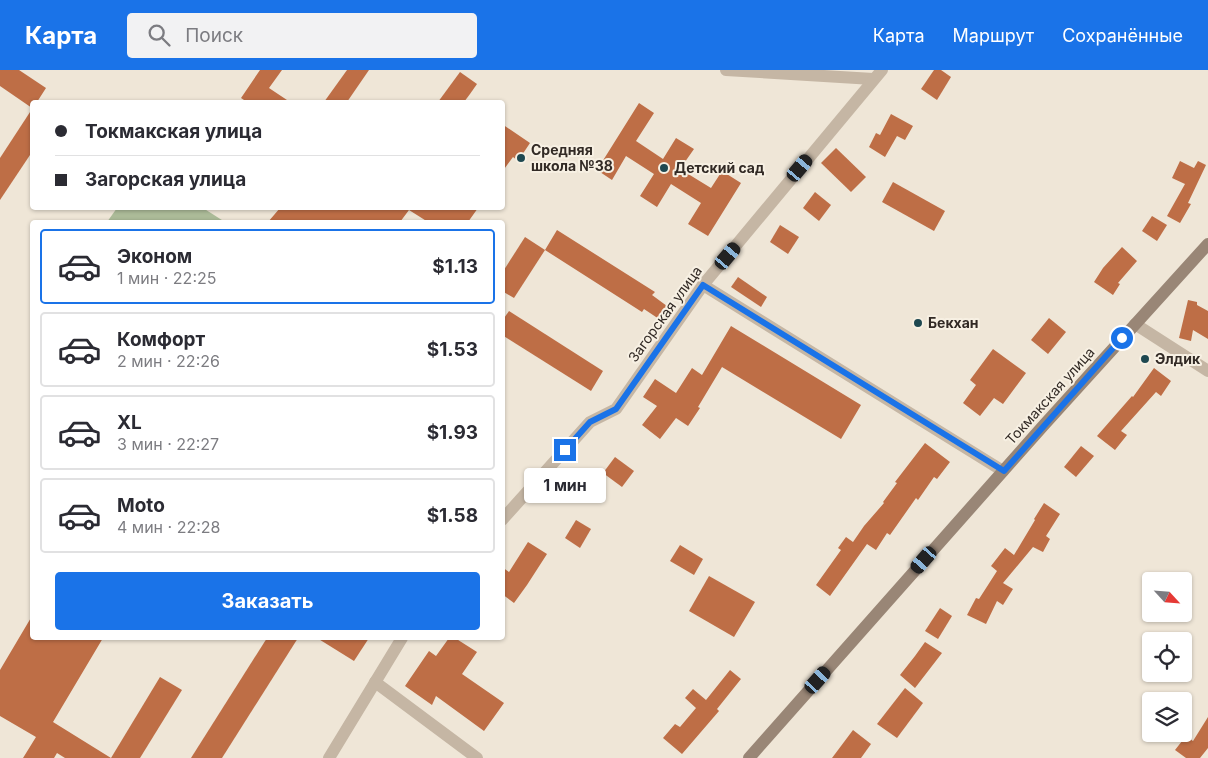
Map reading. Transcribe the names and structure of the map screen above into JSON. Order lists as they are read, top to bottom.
{
  "streets": {
    "main road": ["Токмакская улица"],
    "street": ["Загорская улица"]
  },
  "places": [
    "Средняя школа №38",
    "Детский сад",
    "Бекхан",
    "Элдик"
  ],
  "north": "bottom right",
  "page": {
    "header": "Карта",
    "search": "Поиск",
    "nav": ["Карта", "Маршрут", "Сохранённые"],
    "banner": ["Токмакская улица", "Загорская улица"],
    "list": [
      {
        "name": "Эконом",
        "note": "1 мин · 22:25",
        "value": "$1.13"
      },
      {
        "name": "Комфорт",
        "note": "2 мин · 22:26",
        "value": "$1.53"
      },
      {
        "name": "XL",
        "note": "3 мин · 22:27",
        "value": "$1.93"
      },
      {
        "name": "Moto",
        "note": "4 мин · 22:28",
        "value": "$1.58"
      }
    ],
    "bubble": "1 мин",
    "buttons": "Заказать"
  }
}
